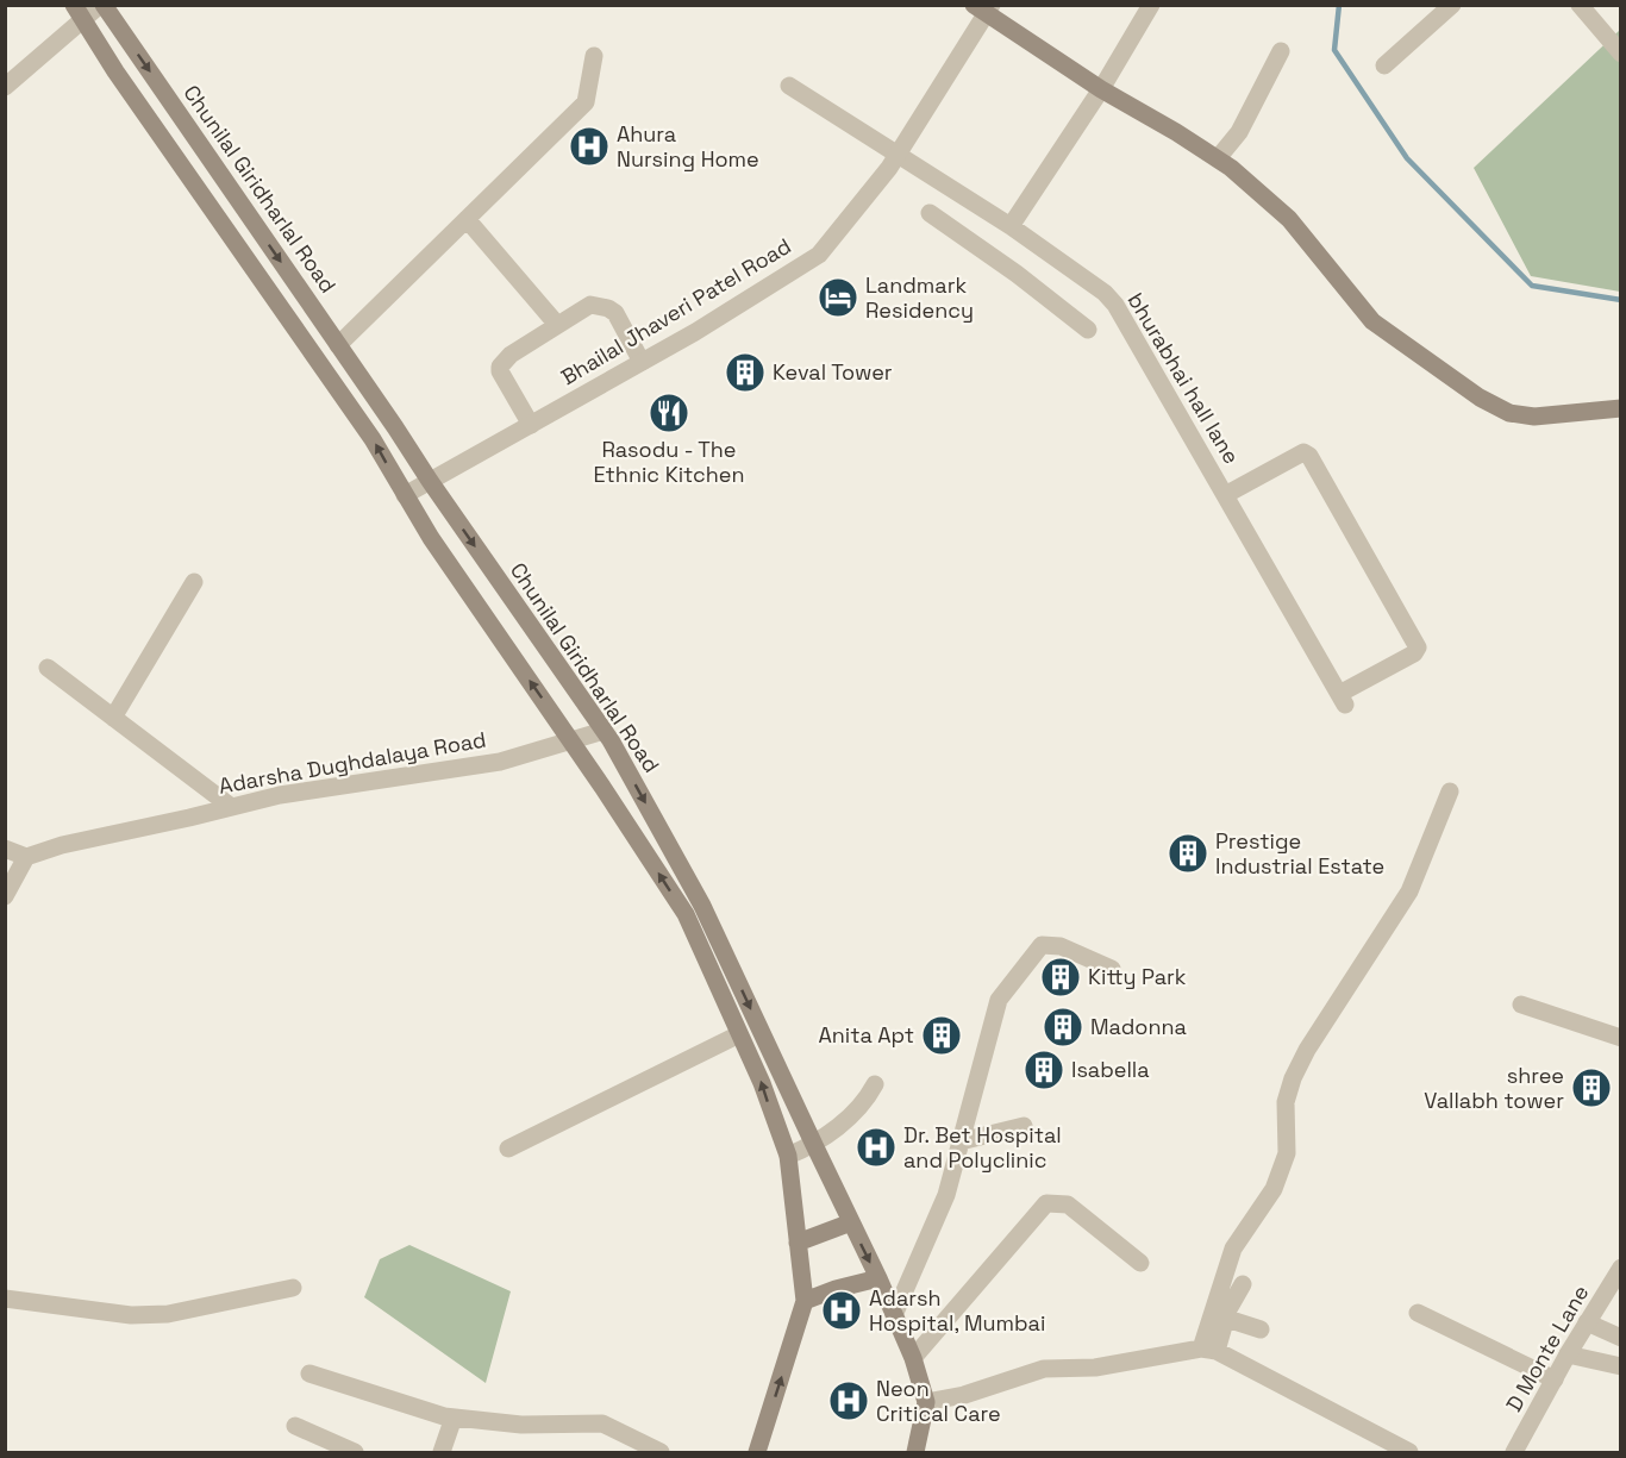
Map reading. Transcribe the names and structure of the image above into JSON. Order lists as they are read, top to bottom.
{
  "streets": {
    "main road": ["Chunilal Giridharlal Road"],
    "street": [
      "Bhailal Jhaveri Patel Road",
      "bhurabhai hall lane",
      "Adarsha Dughdalaya Road",
      "D Monte Lane"
    ]
  },
  "crossings": [
    ["Chunilal Giridharlal Road", "Bhailal Jhaveri Patel Road"],
    ["Chunilal Giridharlal Road", "Adarsha Dughdalaya Road"],
    ["Bhailal Jhaveri Patel Road", "bhurabhai hall lane"]
  ],
  "places": {
    "hospital": [
      "Ahura Nursing Home",
      "Dr. Bet Hospital and Polyclinic",
      "Adarsh Hospital, Mumbai",
      "Neon Critical Care"
    ],
    "hotel": ["Landmark Residency"],
    "building": [
      "Keval Tower",
      "Prestige Industrial Estate",
      "Kitty Park",
      "Madonna",
      "Anita Apt",
      "Isabella",
      "shree Vallabh tower"
    ],
    "restaurant": ["Rasodu - The Ethnic Kitchen"]
  }
}
